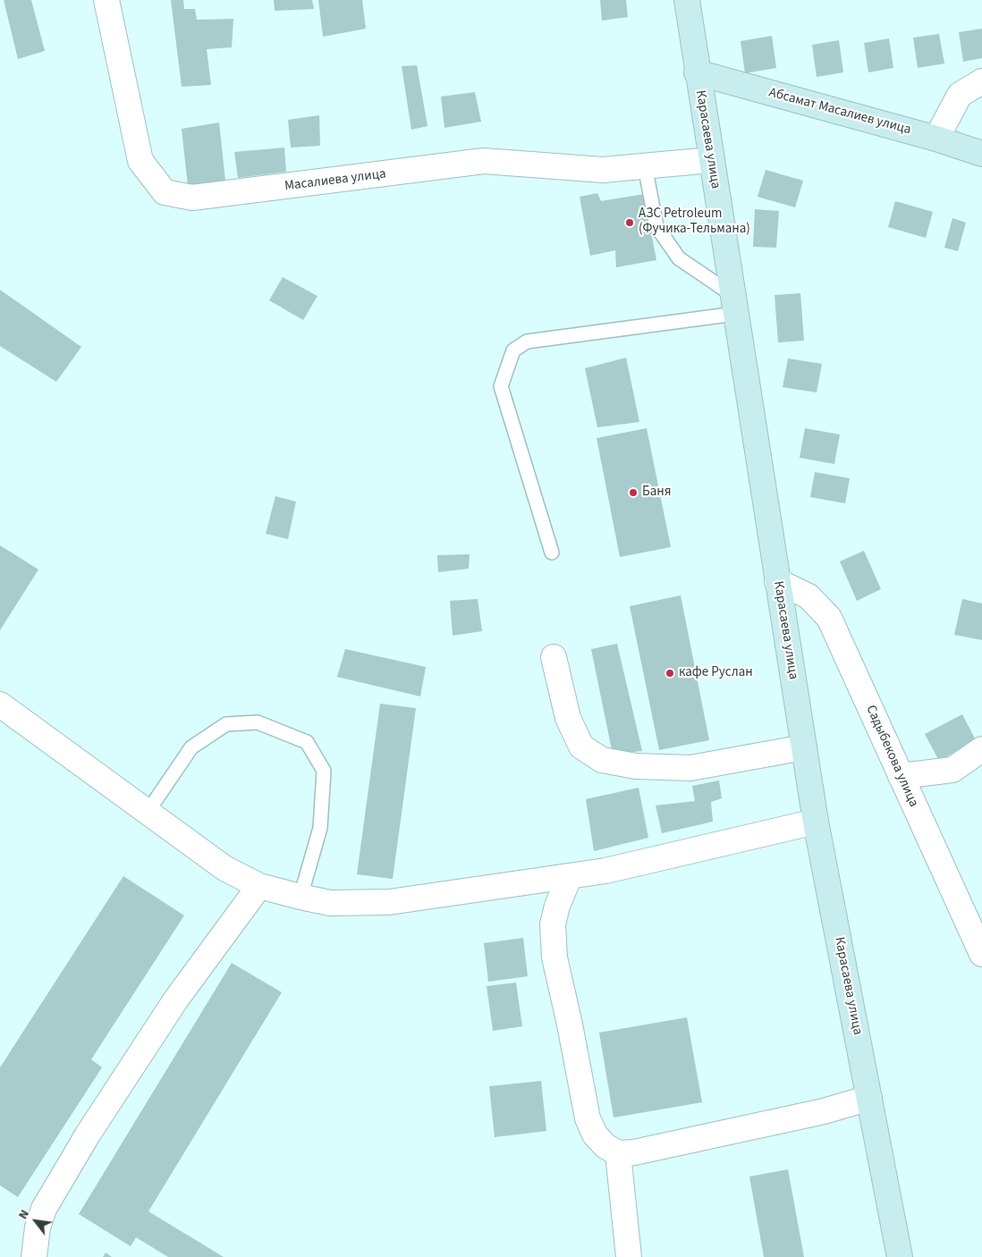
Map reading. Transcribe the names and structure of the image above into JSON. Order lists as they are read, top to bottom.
{
  "streets": {
    "street": [
      "Абсамат Масалиев улица",
      "Карасаева улица",
      "Масалиева улица",
      "Садыбекова улица"
    ]
  },
  "crossings": [
    ["Абсамат Масалиев улица", "Карасаева улица"],
    ["Карасаева улица", "Масалиева улица"],
    ["Карасаева улица", "Садыбекова улица"]
  ],
  "places": ["АЗС Petroleum (Фучика-Тельмана)", "Баня", "кафе Руслан"],
  "north": "top left"
}
